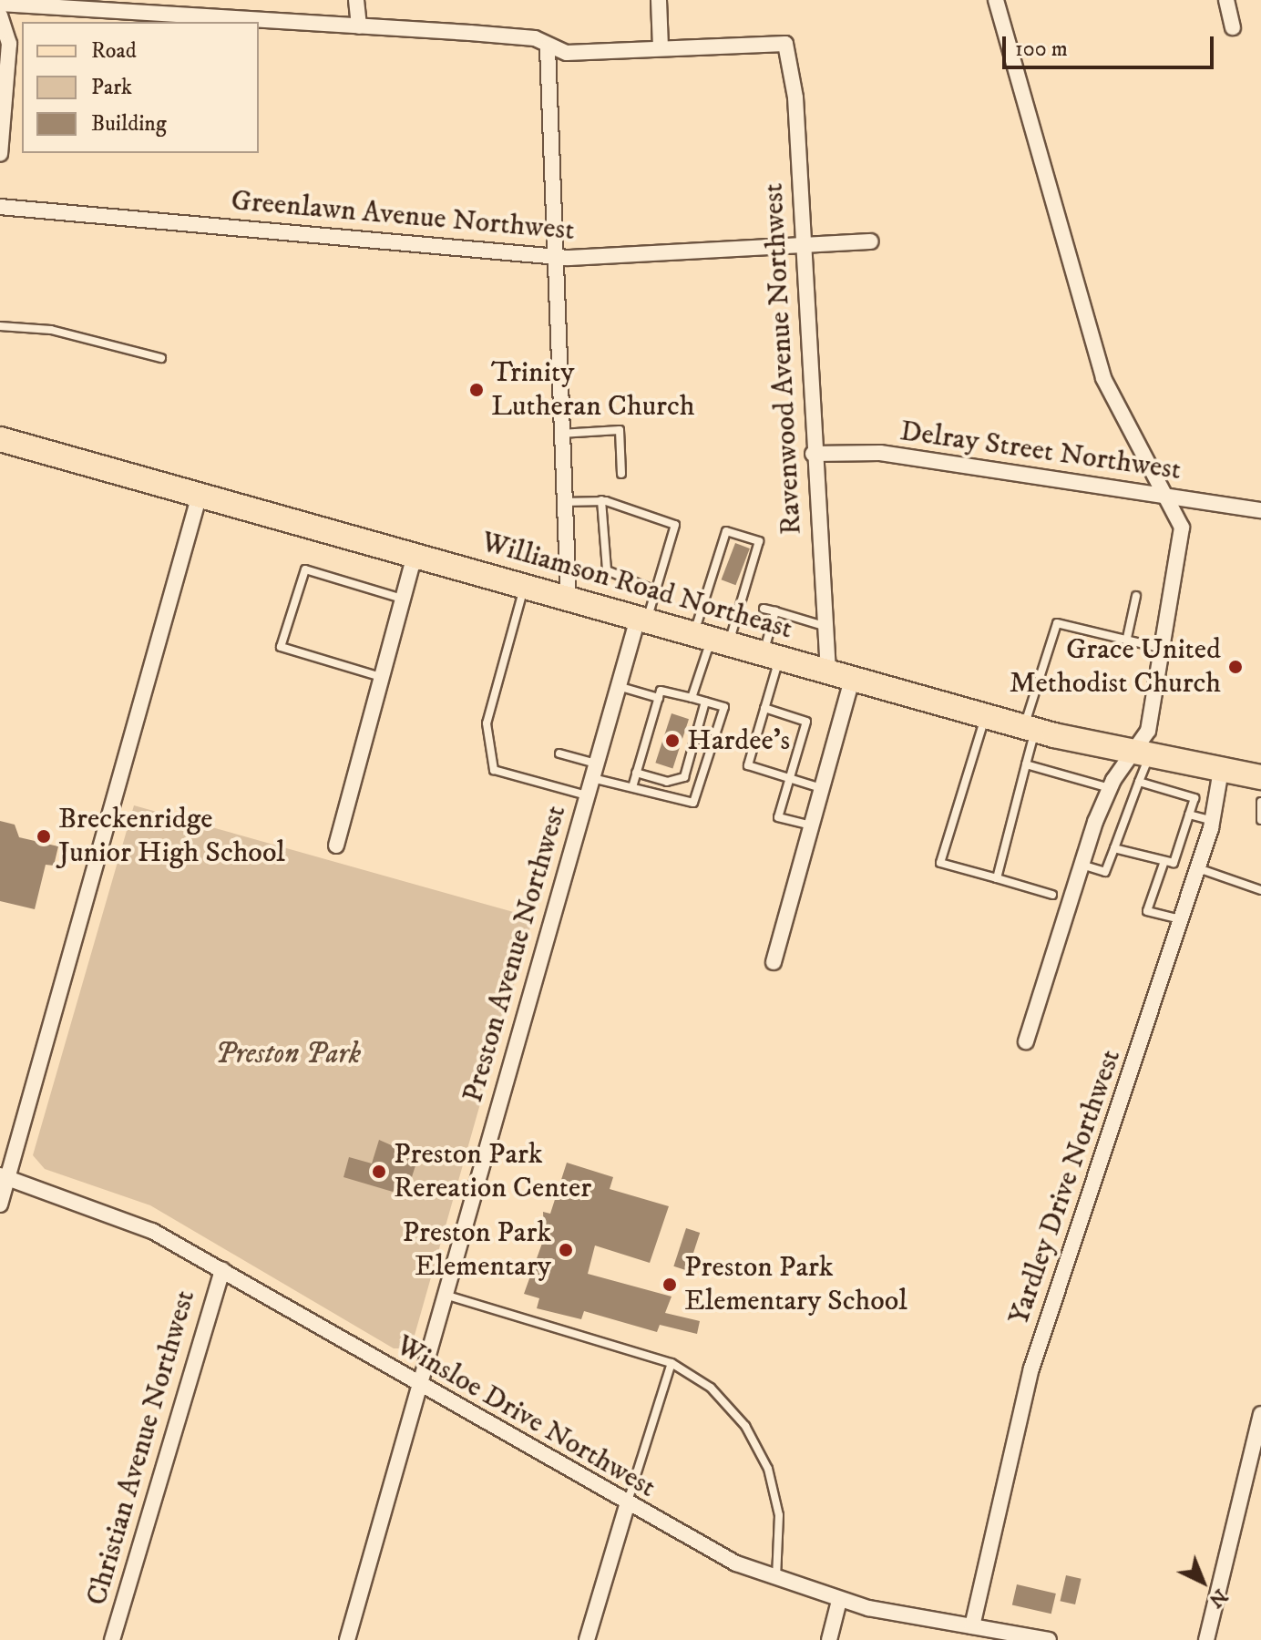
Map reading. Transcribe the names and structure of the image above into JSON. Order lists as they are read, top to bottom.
{
  "streets": {
    "main road": ["Williamson Road Northeast"],
    "street": [
      "Greenlawn Avenue Northwest",
      "Ravenwood Avenue Northwest",
      "Delray Street Northwest",
      "Preston Avenue Northwest",
      "Yardley Drive Northwest",
      "Winsloe Drive Northwest",
      "Christian Avenue Northwest"
    ]
  },
  "crossings": [
    ["Greenlawn Avenue Northwest", "Ravenwood Avenue Northwest"],
    ["Ravenwood Avenue Northwest", "Delray Street Northwest"],
    ["Ravenwood Avenue Northwest", "Williamson Road Northeast"],
    ["Williamson Road Northeast", "Preston Avenue Northwest"],
    ["Williamson Road Northeast", "Yardley Drive Northwest"],
    ["Preston Avenue Northwest", "Winsloe Drive Northwest"],
    ["Yardley Drive Northwest", "Winsloe Drive Northwest"],
    ["Winsloe Drive Northwest", "Christian Avenue Northwest"]
  ],
  "parks": ["Preston Park"],
  "places": [
    "Trinity Lutheran Church",
    "Grace United Methodist Church",
    "Hardee's",
    "Breckenridge Junior High School",
    "Preston Park Rereation Center",
    "Preston Park Elementary",
    "Preston Park Elementary School"
  ],
  "legend": ["Road", "Park", "Building"],
  "scale_bar": "100 m",
  "north": "bottom right"
}
